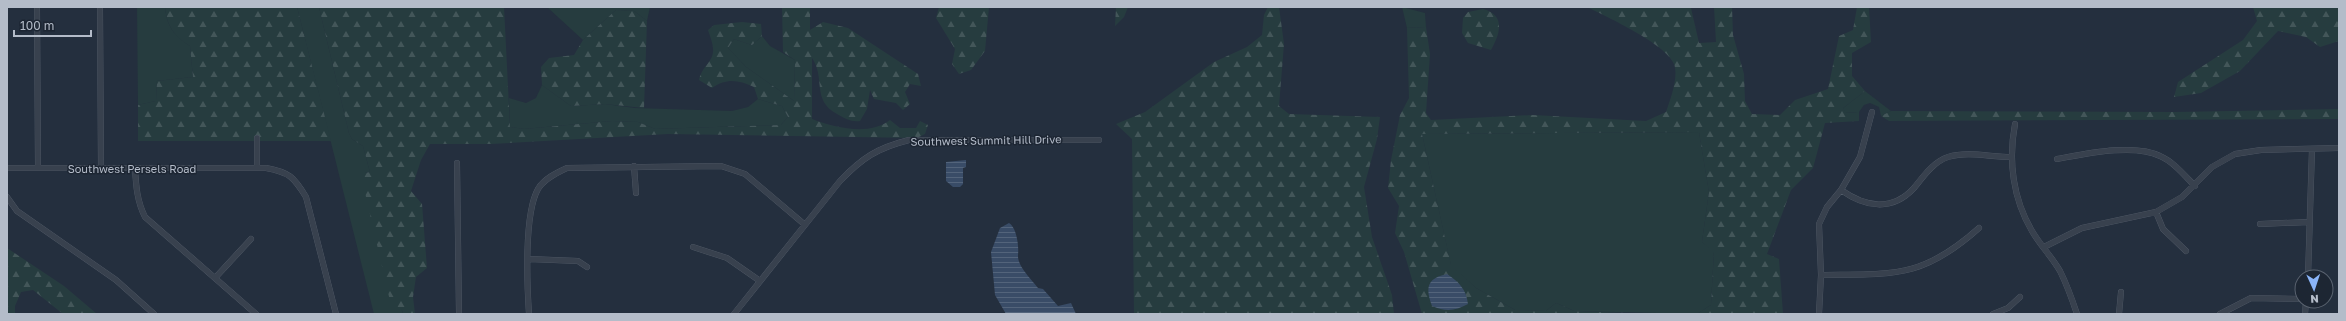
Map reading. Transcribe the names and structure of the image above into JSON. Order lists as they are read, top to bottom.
{
  "streets": {
    "street": ["Southwest Summit Hill Drive", "Southwest Persels Road"]
  },
  "scale_bar": "100 m",
  "north": "bottom"
}
